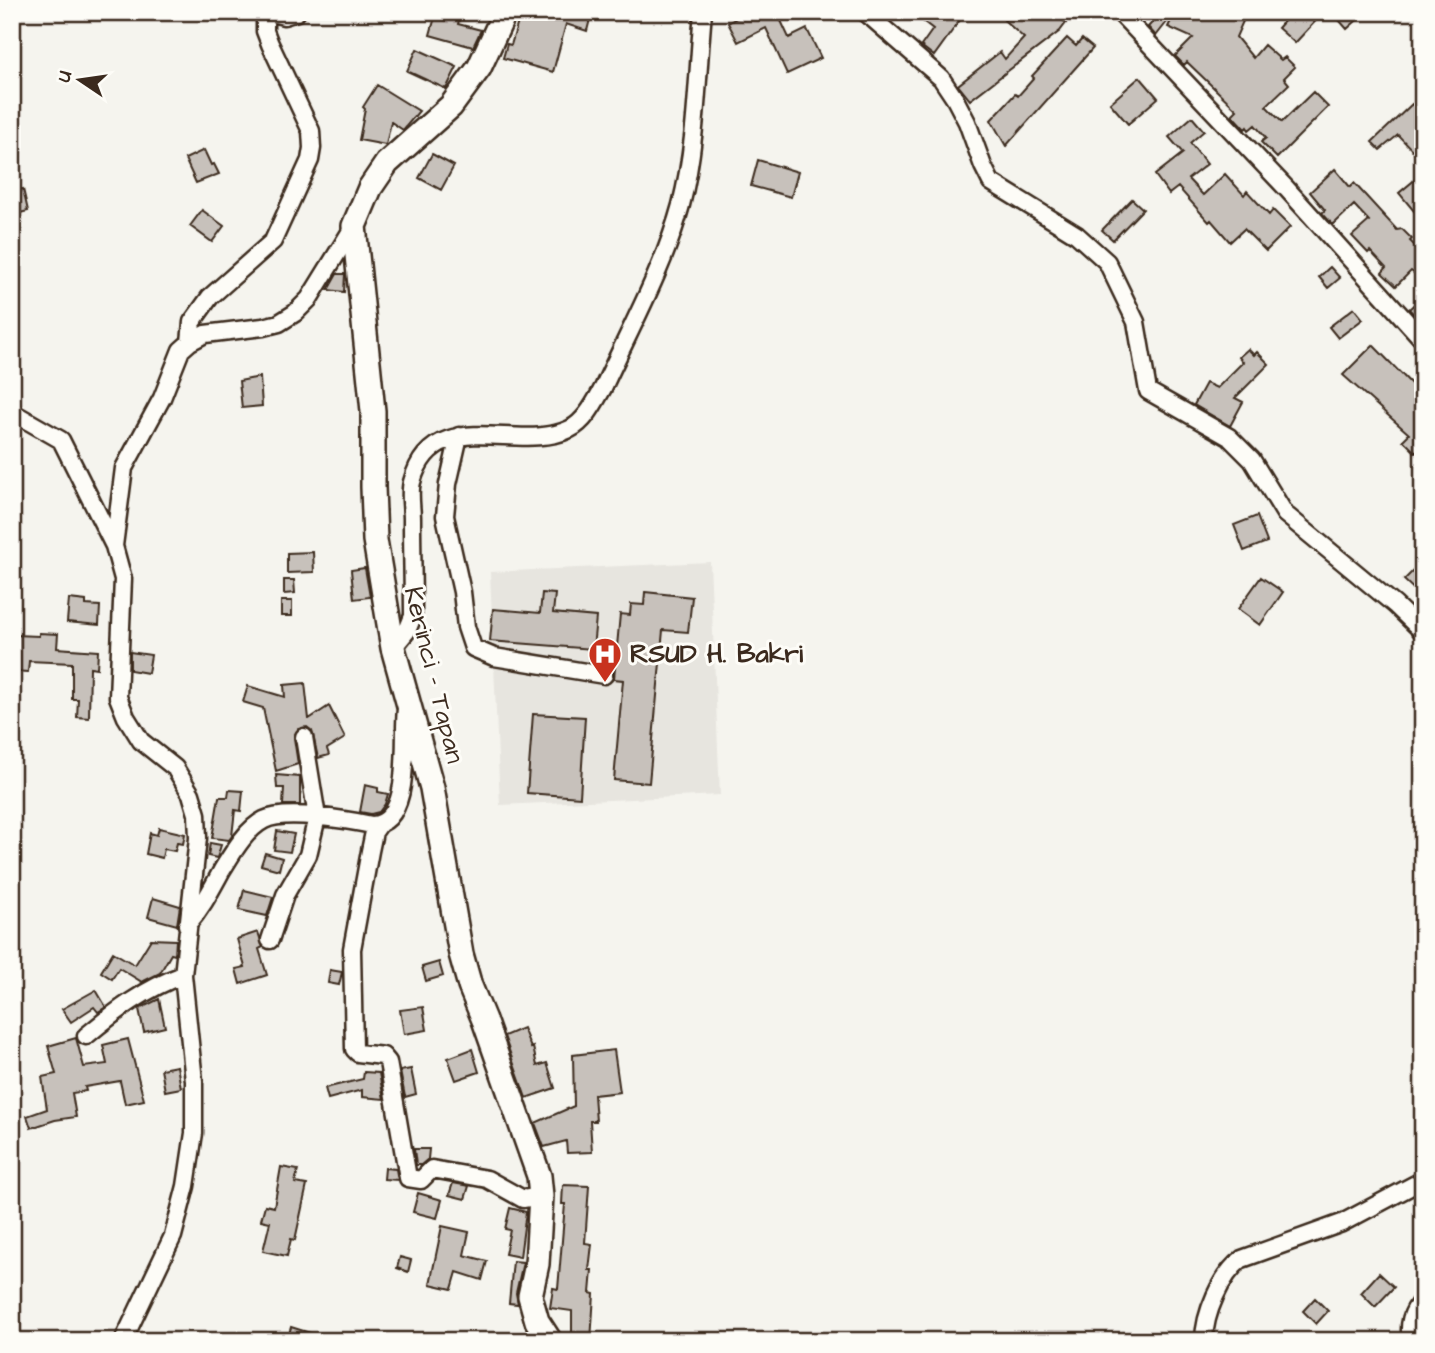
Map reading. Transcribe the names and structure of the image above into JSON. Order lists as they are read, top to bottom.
{
  "streets": {
    "highway": ["Kerinci - Tapan"]
  },
  "places": {
    "hospital": ["RSUD H. Bakri"]
  },
  "north": "left"
}
